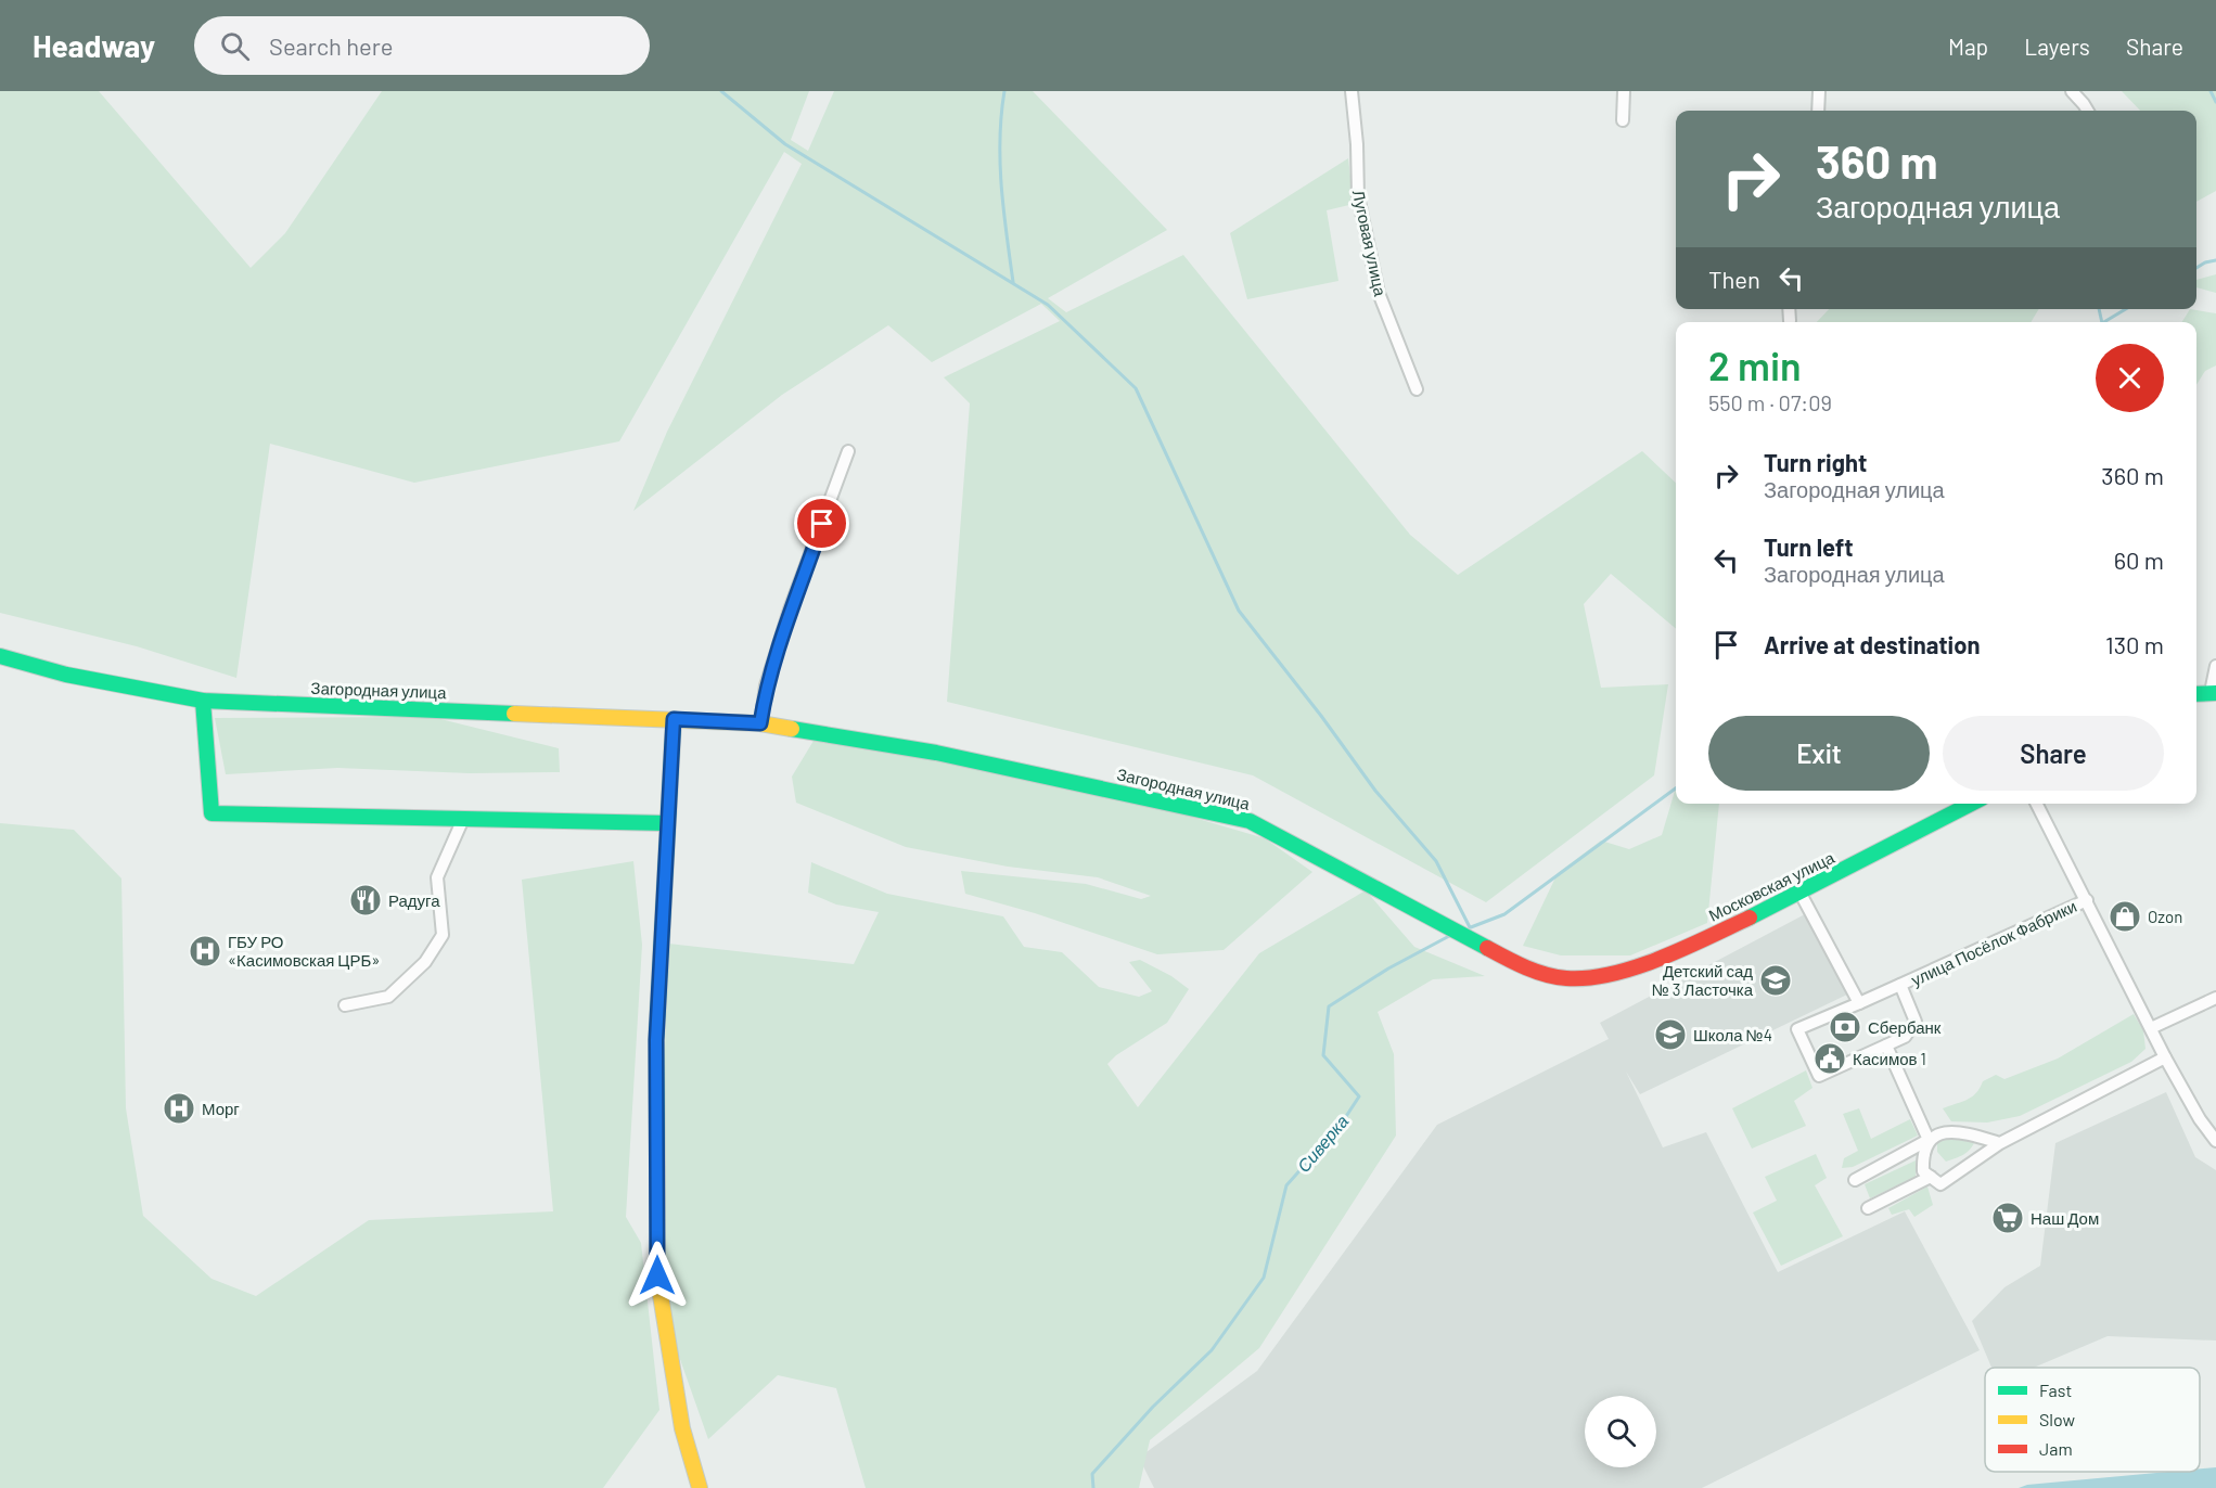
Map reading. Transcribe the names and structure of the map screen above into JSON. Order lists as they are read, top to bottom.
{
  "streets": {
    "main road": ["Загородная улица", "Московская улица"],
    "street": ["Луговая улица", "улица Посёлок Фабрики"]
  },
  "crossings": [
    ["Загородная улица", "Московская улица"]
  ],
  "water": ["Сиверка"],
  "places": {
    "restaurant": ["Радуга"],
    "shop": ["Ozon"],
    "hospital": ["ГБУ РО «Касимовская ЦРБ»", "Морг"],
    "school or university": ["Детский сад № 3 Ласточка", "Школа №4"],
    "bank": ["Сбербанк"],
    "public building": ["Касимов 1"],
    "supermarket": ["Наш Дом"]
  },
  "legend": ["Fast", "Slow", "Jam"],
  "page": {
    "header": "Headway",
    "search": "Search here",
    "nav": ["Map", "Layers", "Share"],
    "turn": ["360 m", "Загородная улица"],
    "then": "Then",
    "heading": ["2 min", "550 m · 07:09"],
    "list": [
      {
        "name": "Turn right",
        "note": "Загородная улица",
        "value": "360 m"
      },
      {
        "name": "Turn left",
        "note": "Загородная улица",
        "value": "60 m"
      },
      {
        "name": "Arrive at destination",
        "value": "130 m"
      }
    ],
    "buttons": ["Exit", "Share"]
  }
}
